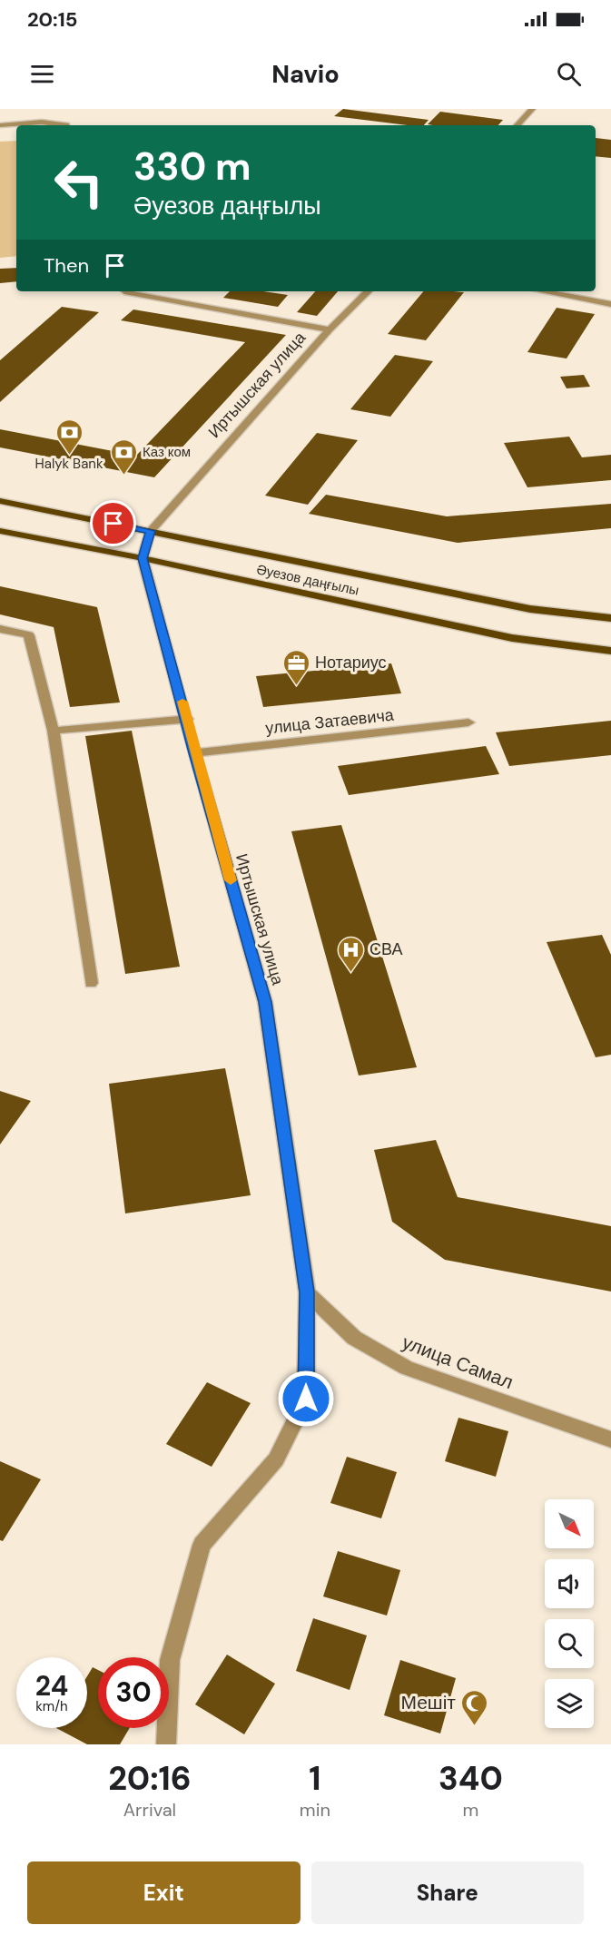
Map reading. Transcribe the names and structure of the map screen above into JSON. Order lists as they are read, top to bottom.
{
  "streets": {
    "main road": ["Әуезов даңғылы"],
    "street": ["Иртышская улица", "улица Затаевича", "улица Самал"]
  },
  "crossings": [
    ["Иртышская улица", "Әуезов даңғылы"],
    ["Иртышская улица", "улица Затаевича"],
    ["Иртышская улица", "улица Самал"]
  ],
  "places": {
    "bank": ["Halyk Bank", "Каз ком"],
    "office": ["Нотариус"],
    "hospital": ["СВА"],
    "mosque": ["Мешіт"]
  },
  "north": "bottom right",
  "page": {
    "status": "20:15",
    "header": "Navio",
    "turn": ["330 m", "Әуезов даңғылы"],
    "then": "Then",
    "speed": "24 km/h",
    "limit": "30",
    "eta": [
      "20:16",
      "Arrival",
      "1",
      "min",
      "340",
      "m"
    ],
    "buttons": ["Exit", "Share"]
  }
}
